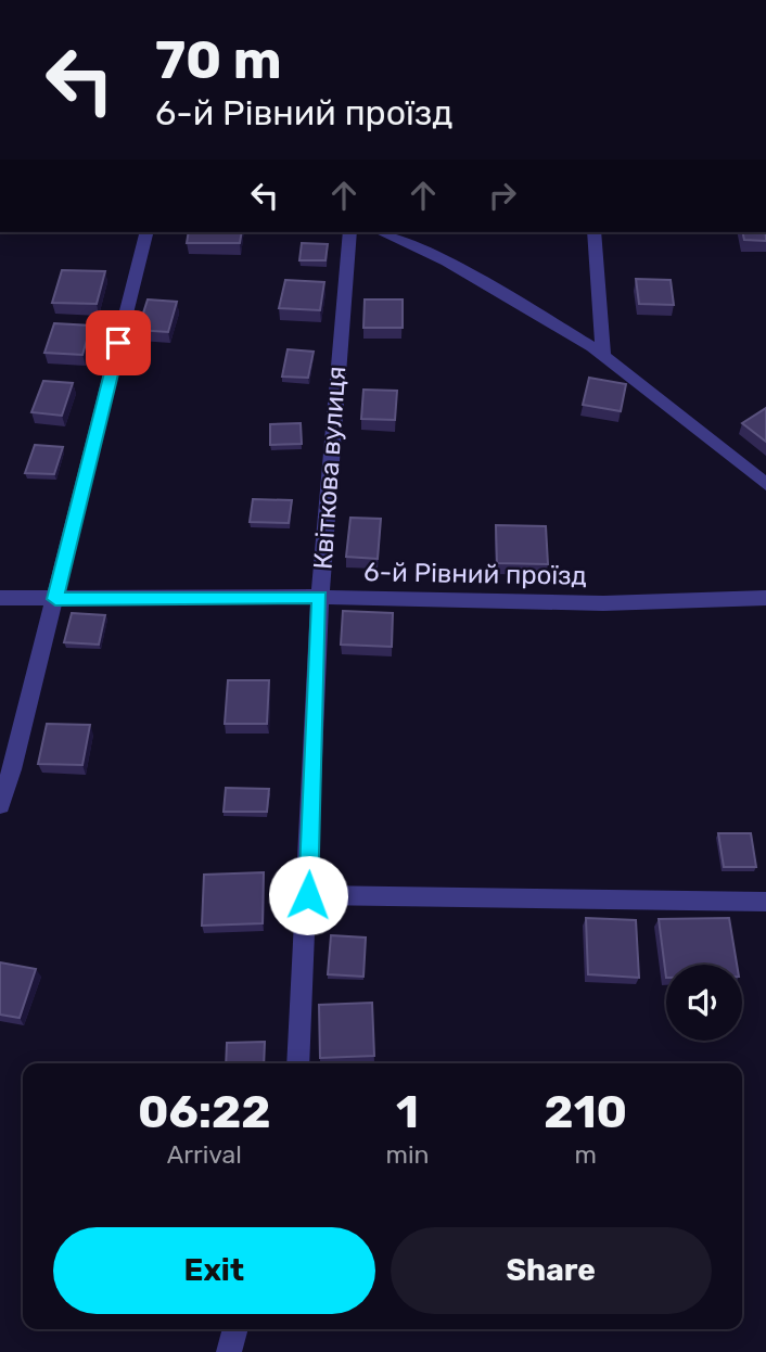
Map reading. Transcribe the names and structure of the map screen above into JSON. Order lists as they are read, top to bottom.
{
  "streets": {
    "street": ["Квіткова вулиця", "6-й Рівний проїзд"]
  },
  "crossings": [
    ["Квіткова вулиця", "6-й Рівний проїзд"]
  ],
  "page": {
    "turn": ["70 m", "6-й Рівний проїзд"],
    "eta": [
      "06:22",
      "Arrival",
      "1",
      "min",
      "210",
      "m"
    ],
    "buttons": ["Exit", "Share"]
  }
}
